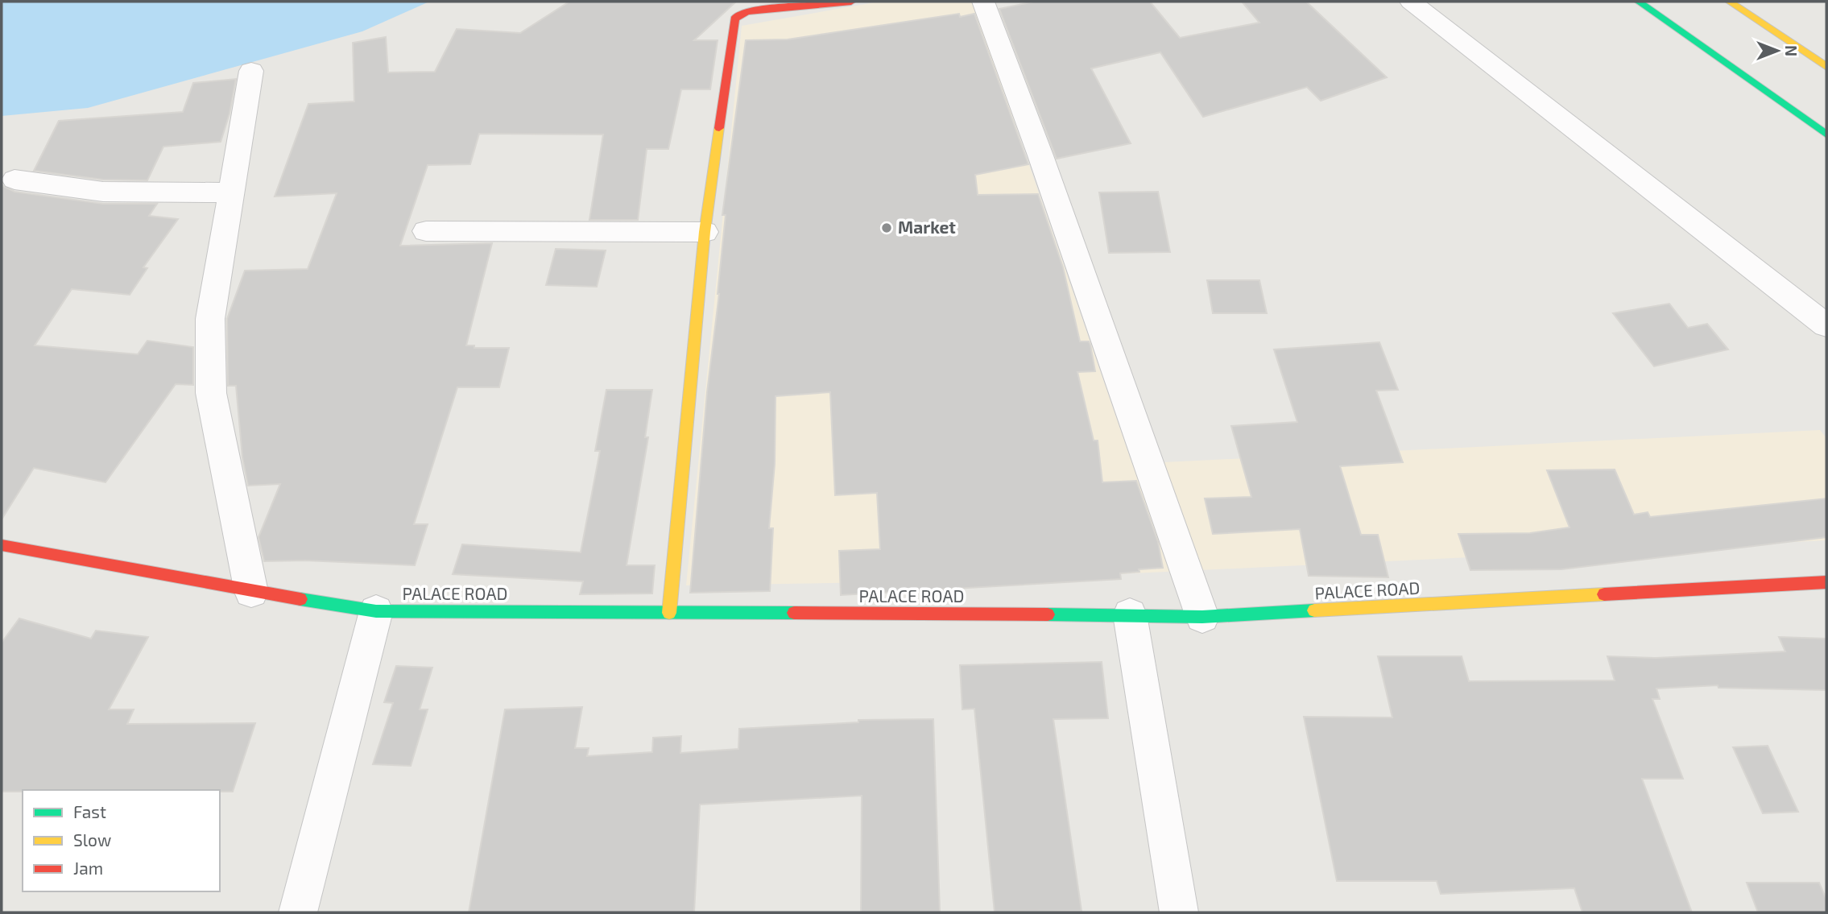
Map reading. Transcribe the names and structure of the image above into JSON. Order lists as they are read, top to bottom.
{
  "streets": {
    "main road": ["PALACE ROAD"]
  },
  "places": ["Market"],
  "legend": ["Fast", "Slow", "Jam"],
  "north": "right"
}
